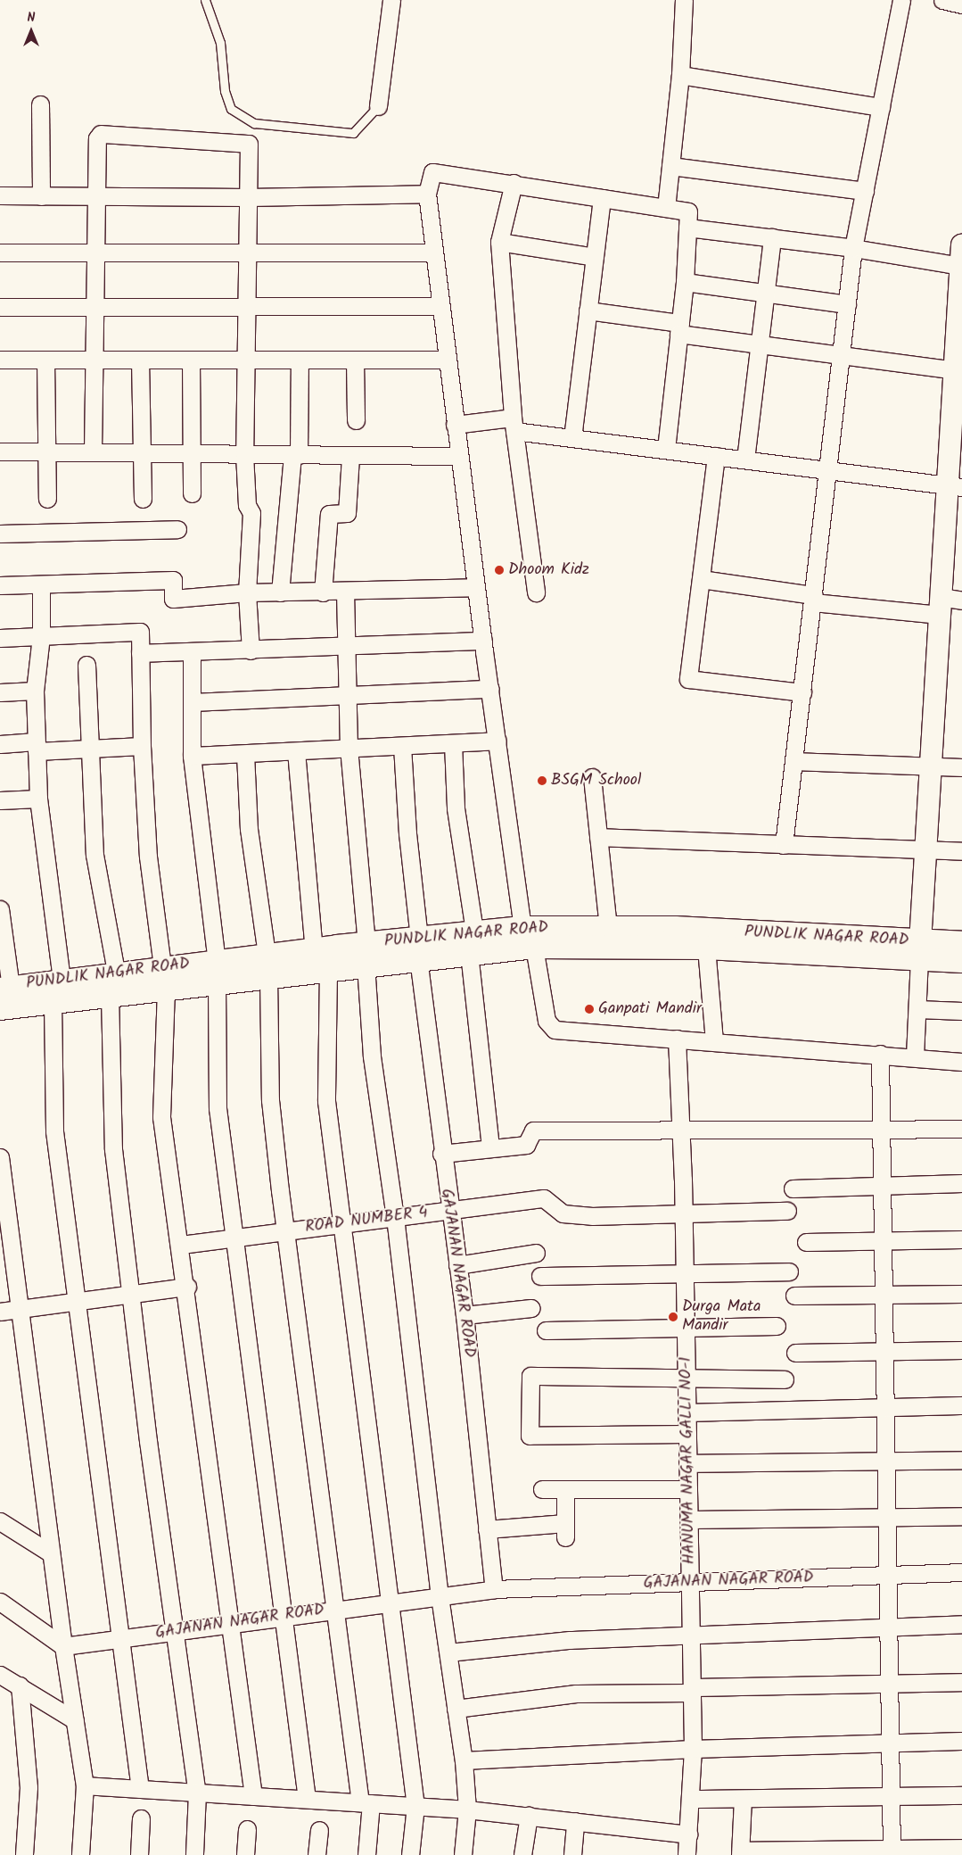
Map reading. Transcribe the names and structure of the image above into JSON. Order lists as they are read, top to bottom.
{
  "streets": {
    "main road": ["PUNDLIK NAGAR ROAD"],
    "street": ["ROAD NUMBER 4", "GAJANAN NAGAR ROAD", "HANUMA NAGAR GALLI NO-1"]
  },
  "crossings": [
    ["PUNDLIK NAGAR ROAD", "GAJANAN NAGAR ROAD"],
    ["ROAD NUMBER 4", "GAJANAN NAGAR ROAD"],
    ["ROAD NUMBER 4", "HANUMA NAGAR GALLI NO-1"],
    ["GAJANAN NAGAR ROAD", "HANUMA NAGAR GALLI NO-1"]
  ],
  "places": [
    "Dhoom Kidz",
    "BSGM School",
    "Ganpati Mandir",
    "Durga Mata Mandir"
  ],
  "north": "top"
}
